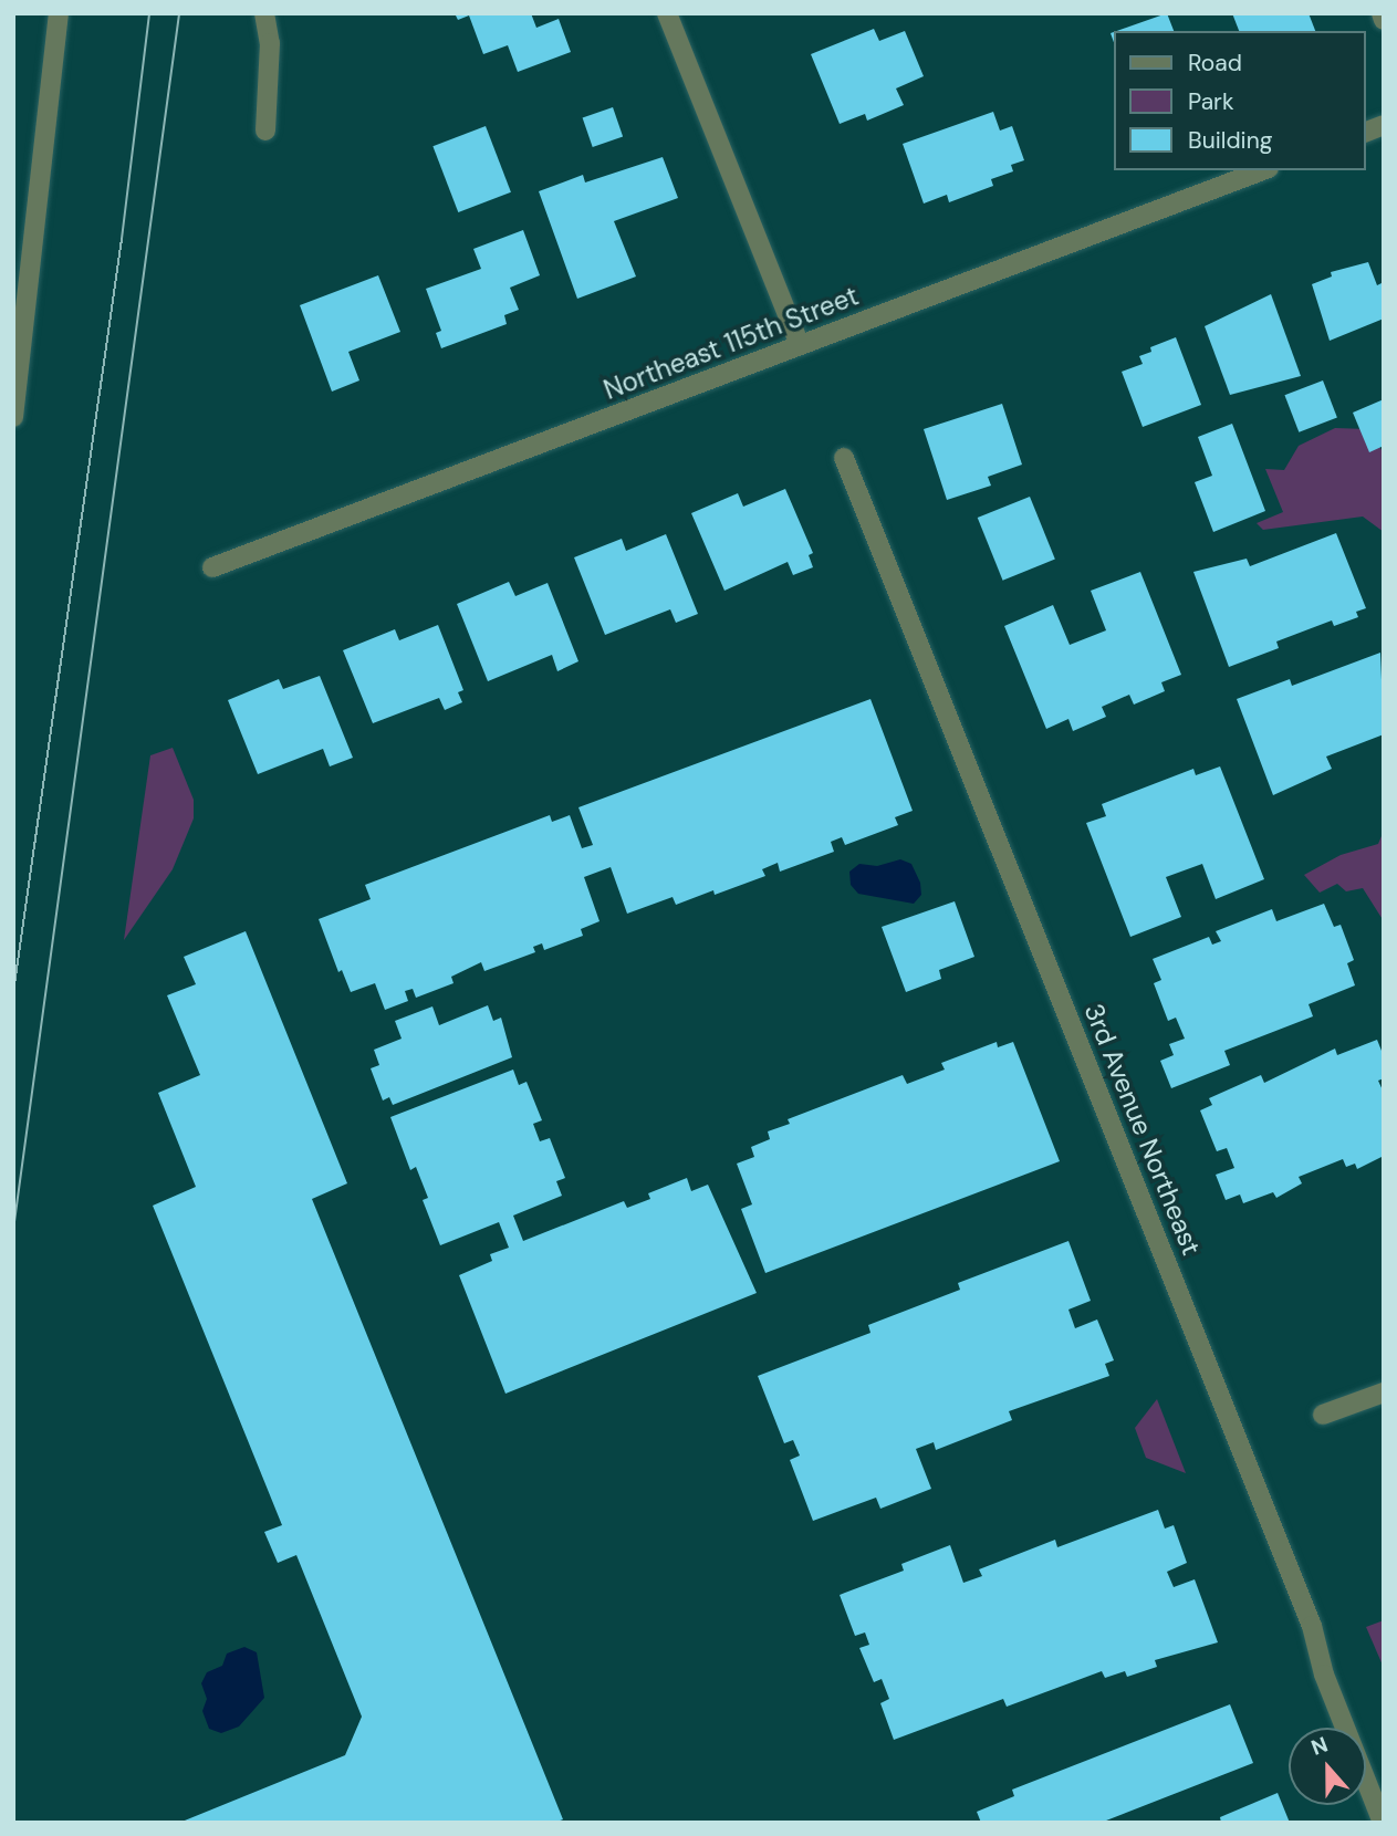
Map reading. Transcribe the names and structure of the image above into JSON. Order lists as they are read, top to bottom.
{
  "streets": {
    "street": ["Northeast 115th Street", "3rd Avenue Northeast"]
  },
  "legend": ["Road", "Park", "Building"],
  "north": "top"
}
